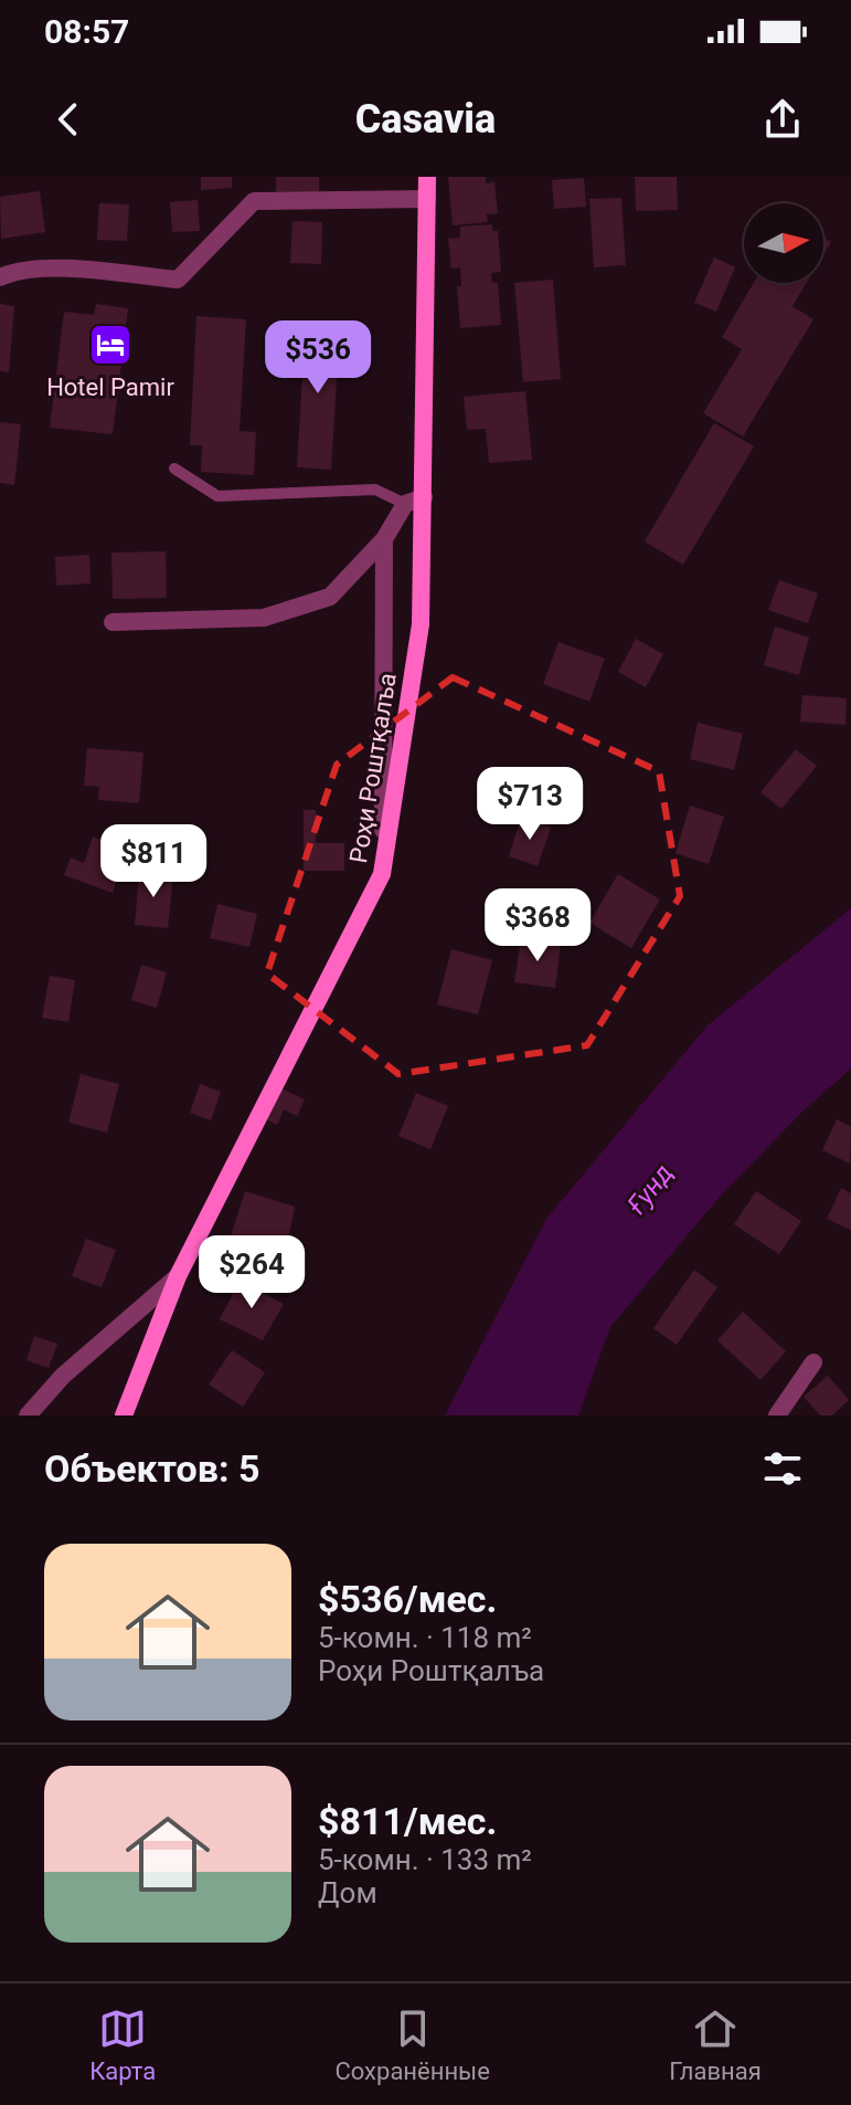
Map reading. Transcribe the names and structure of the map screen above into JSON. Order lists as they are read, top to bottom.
{
  "streets": {
    "main road": ["Роҳи Роштқалъа"]
  },
  "water": ["Ғунд"],
  "places": {
    "hotel": ["Hotel Pamir"]
  },
  "north": "right",
  "page": {
    "status": "08:57",
    "header": "Casavia",
    "price": [
      "$536",
      "$713",
      "$811",
      "$368",
      "$264"
    ],
    "heading": "Объектов: 5",
    "list": [
      {
        "name": "$536/мес.",
        "note": "5-комн. · 118 m² · Роҳи Роштқалъа"
      },
      {
        "name": "$811/мес.",
        "note": "5-комн. · 133 m² · Дом"
      }
    ],
    "tabs": ["Карта", "Сохранённые", "Главная"]
  }
}
